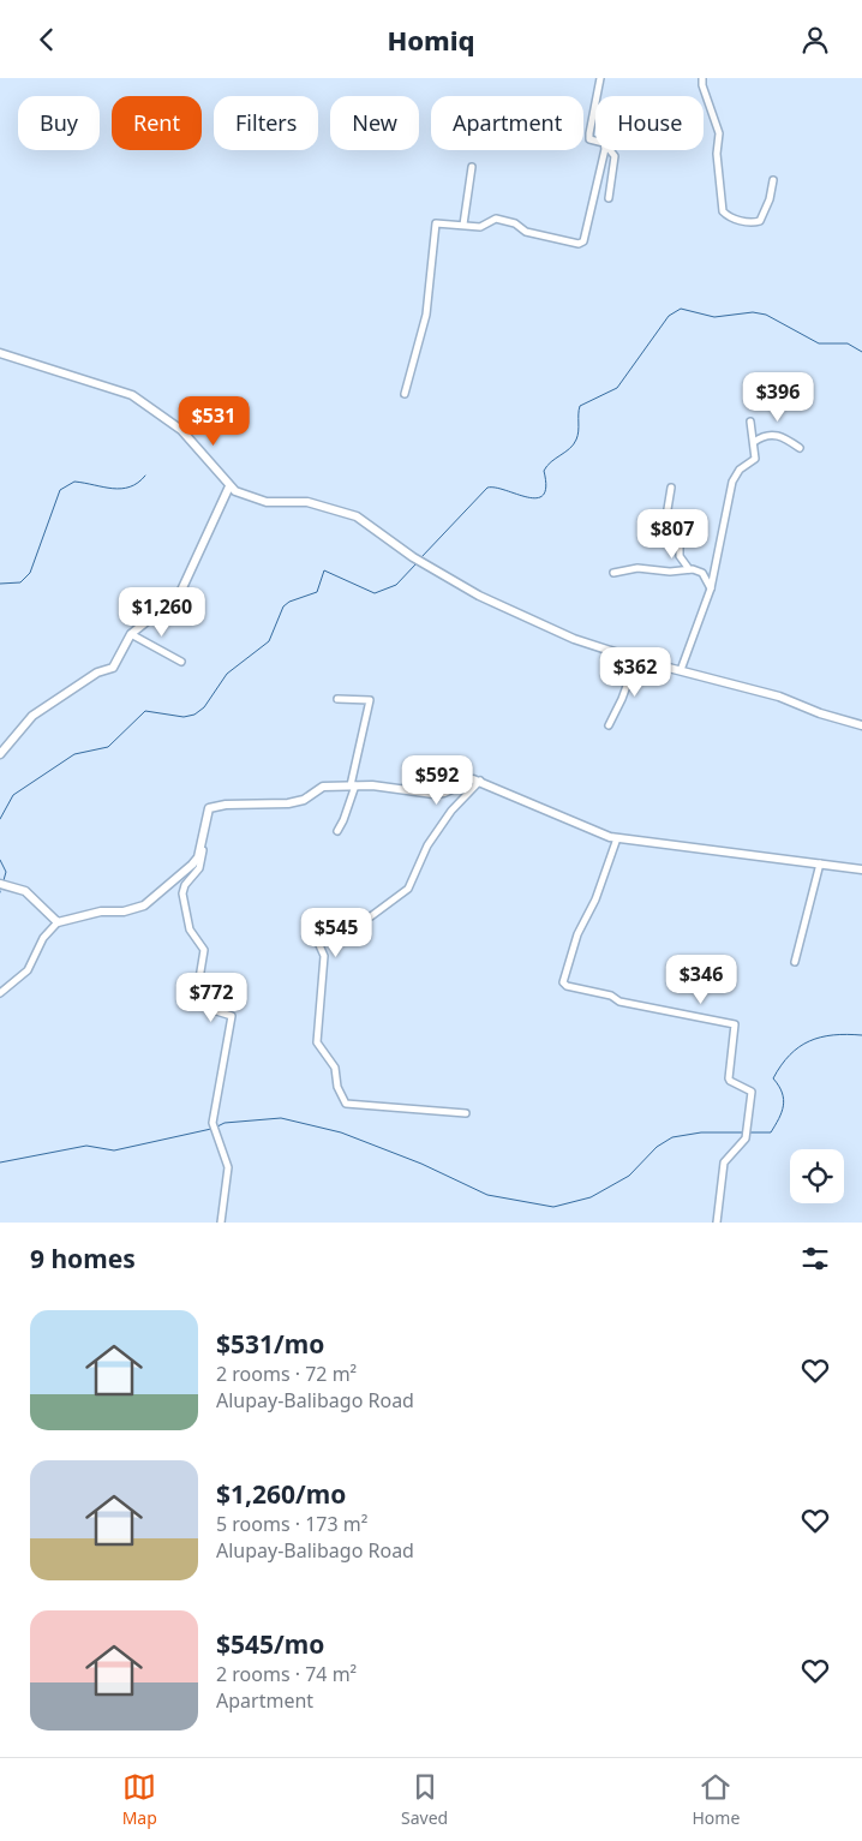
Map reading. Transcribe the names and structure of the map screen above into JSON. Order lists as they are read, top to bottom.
{
  "page": {
    "header": "Homiq",
    "chip": [
      "Buy",
      "Rent",
      "Filters",
      "New",
      "Apartment",
      "House"
    ],
    "price": [
      "$396",
      "$531",
      "$807",
      "$1,260",
      "$362",
      "$592",
      "$545",
      "$346",
      "$772"
    ],
    "heading": "9 homes",
    "list": [
      {
        "name": "$531/mo",
        "note": "2 rooms · 72 m² · Alupay-Balibago Road"
      },
      {
        "name": "$1,260/mo",
        "note": "5 rooms · 173 m² · Alupay-Balibago Road"
      },
      {
        "name": "$545/mo",
        "note": "2 rooms · 74 m² · Apartment"
      }
    ],
    "tabs": ["Map", "Saved", "Home"]
  }
}
